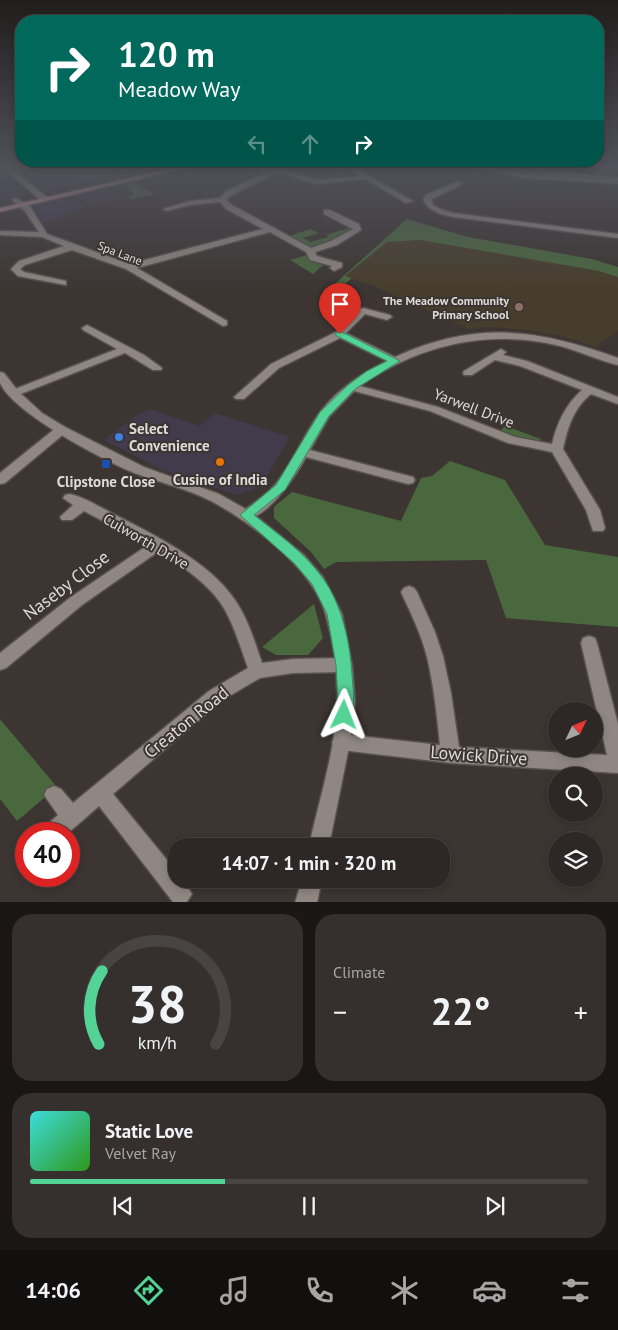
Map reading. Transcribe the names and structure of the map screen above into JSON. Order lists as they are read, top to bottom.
{
  "streets": {
    "street": [
      "Spa Lane",
      "Yarwell Drive",
      "Culworth Drive",
      "Naseby Close",
      "Creaton Road",
      "Lowick Drive"
    ]
  },
  "crossings": [
    ["Culworth Drive", "Naseby Close"],
    ["Culworth Drive", "Creaton Road"]
  ],
  "places": {
    "other": ["The Meadow Community Primary School", "Select Convenience", "Cusine of India"],
    "transit": ["Clipstone Close"]
  },
  "north": "top right",
  "page": {
    "turn": ["120 m", "Meadow Way"],
    "limit": "40",
    "trip": "14:07 · 1 min · 320 m",
    "tile": "Climate",
    "heat": ["−", "22°", "+"],
    "song": ["Static Love", "Velvet Ray"],
    "tabs": "14:06",
    "gauge": ["38", "km/h"]
  }
}
